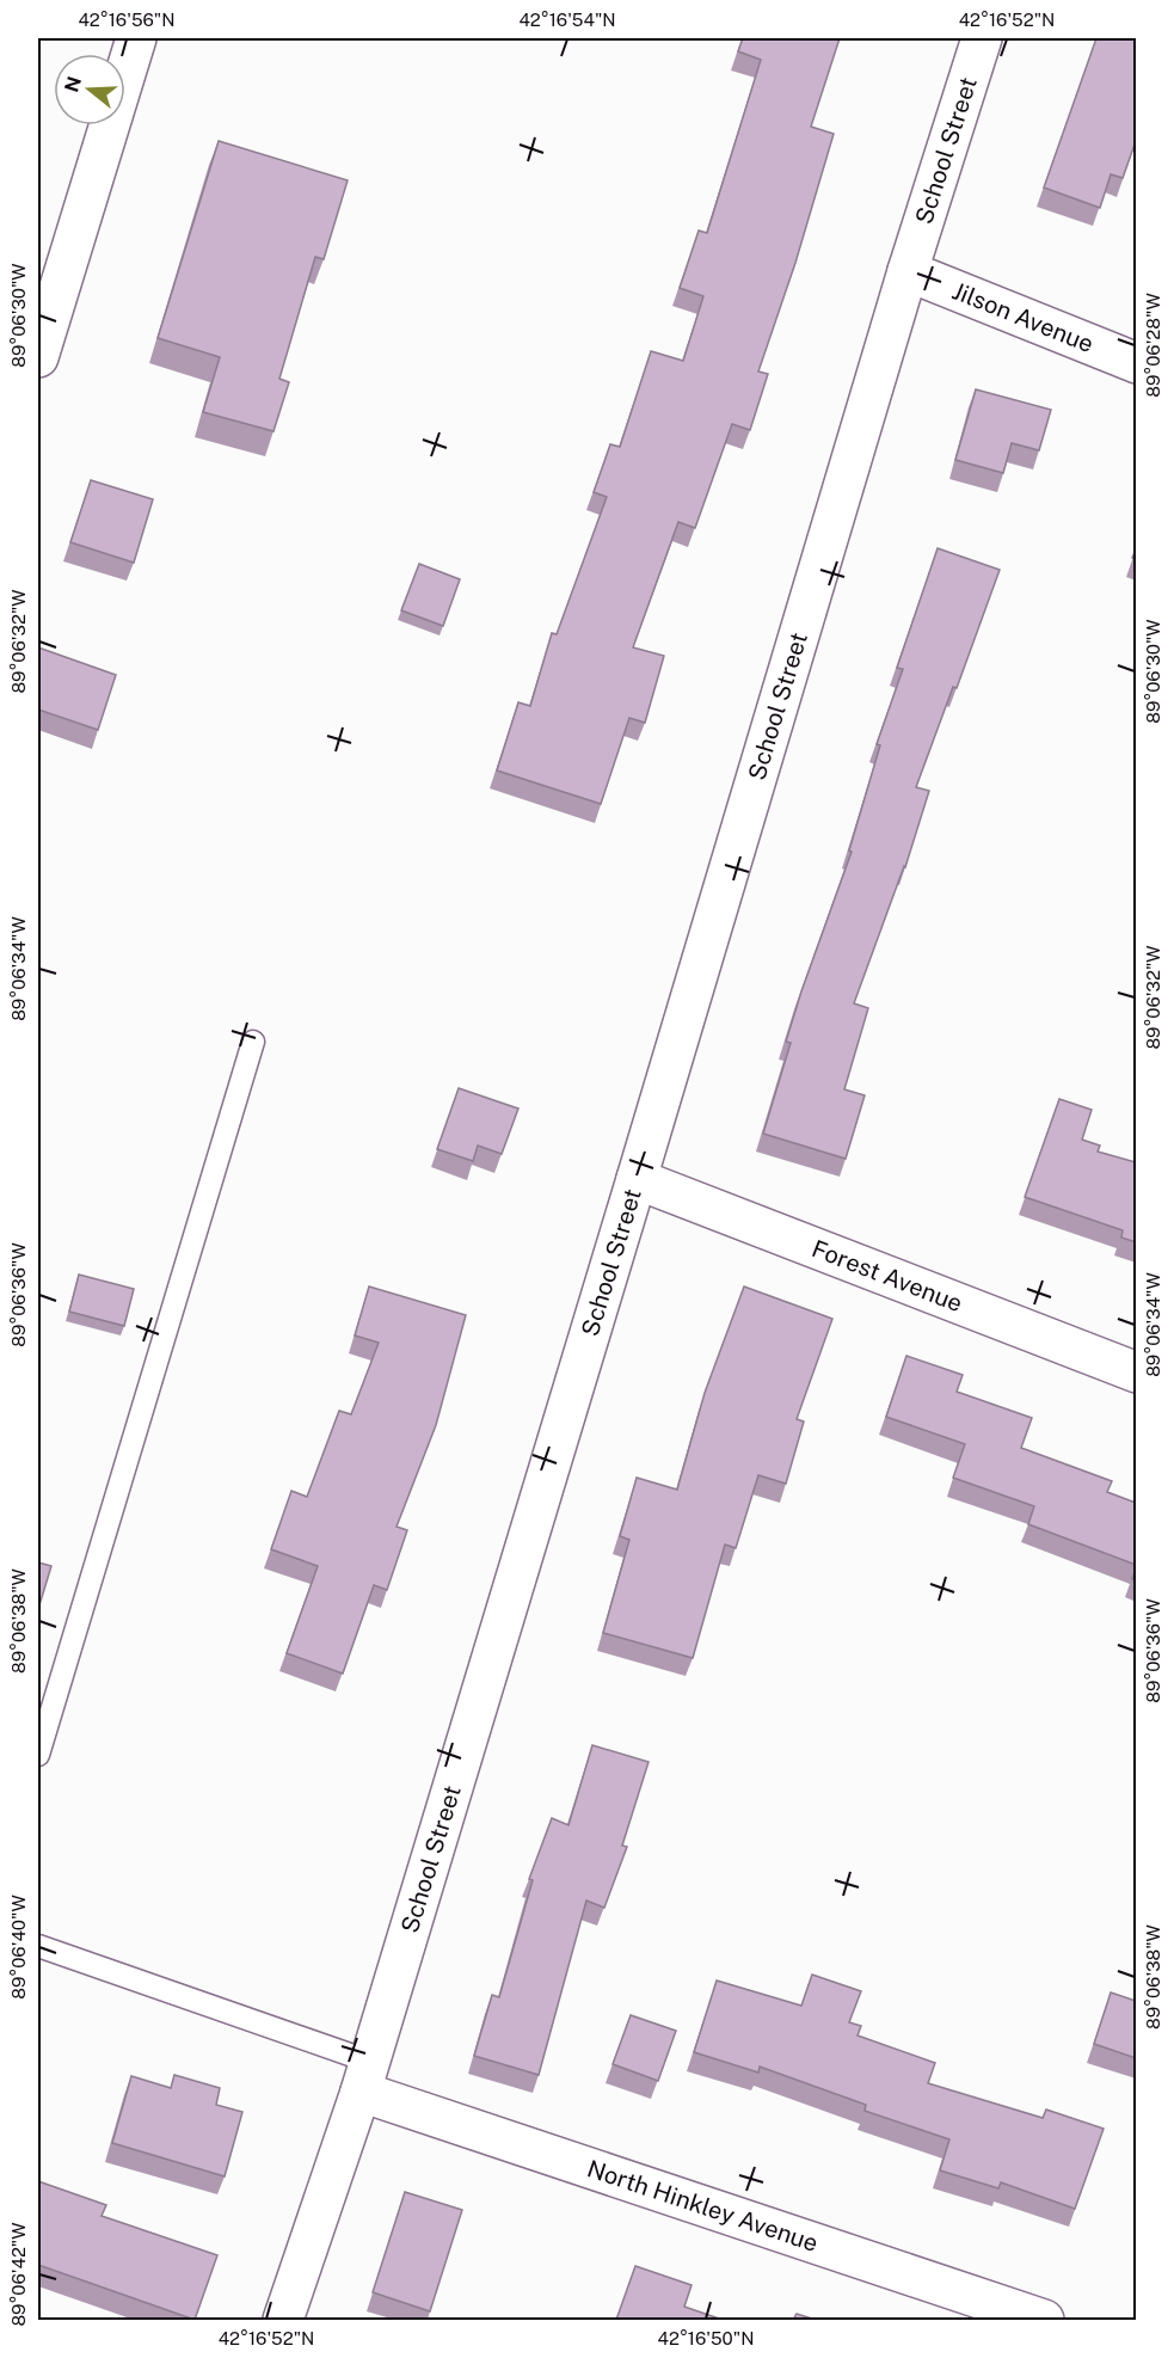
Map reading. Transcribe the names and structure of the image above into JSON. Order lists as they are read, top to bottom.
{
  "streets": {
    "main road": [
      "School Street",
      "Jilson Avenue",
      "Forest Avenue",
      "North Hinkley Avenue"
    ]
  },
  "crossings": [
    ["School Street", "Jilson Avenue"],
    ["School Street", "Forest Avenue"],
    ["School Street", "North Hinkley Avenue"]
  ],
  "north": "left",
  "coordinates": [
    "42°16'56\"N",
    "42°16'54\"N",
    "42°16'52\"N",
    "89°06'30\"W",
    "89°06'28\"W",
    "89°06'32\"W",
    "89°06'34\"W",
    "89°06'36\"W",
    "89°06'38\"W",
    "89°06'40\"W",
    "89°06'42\"W",
    "42°16'50\"N"
  ]
}
